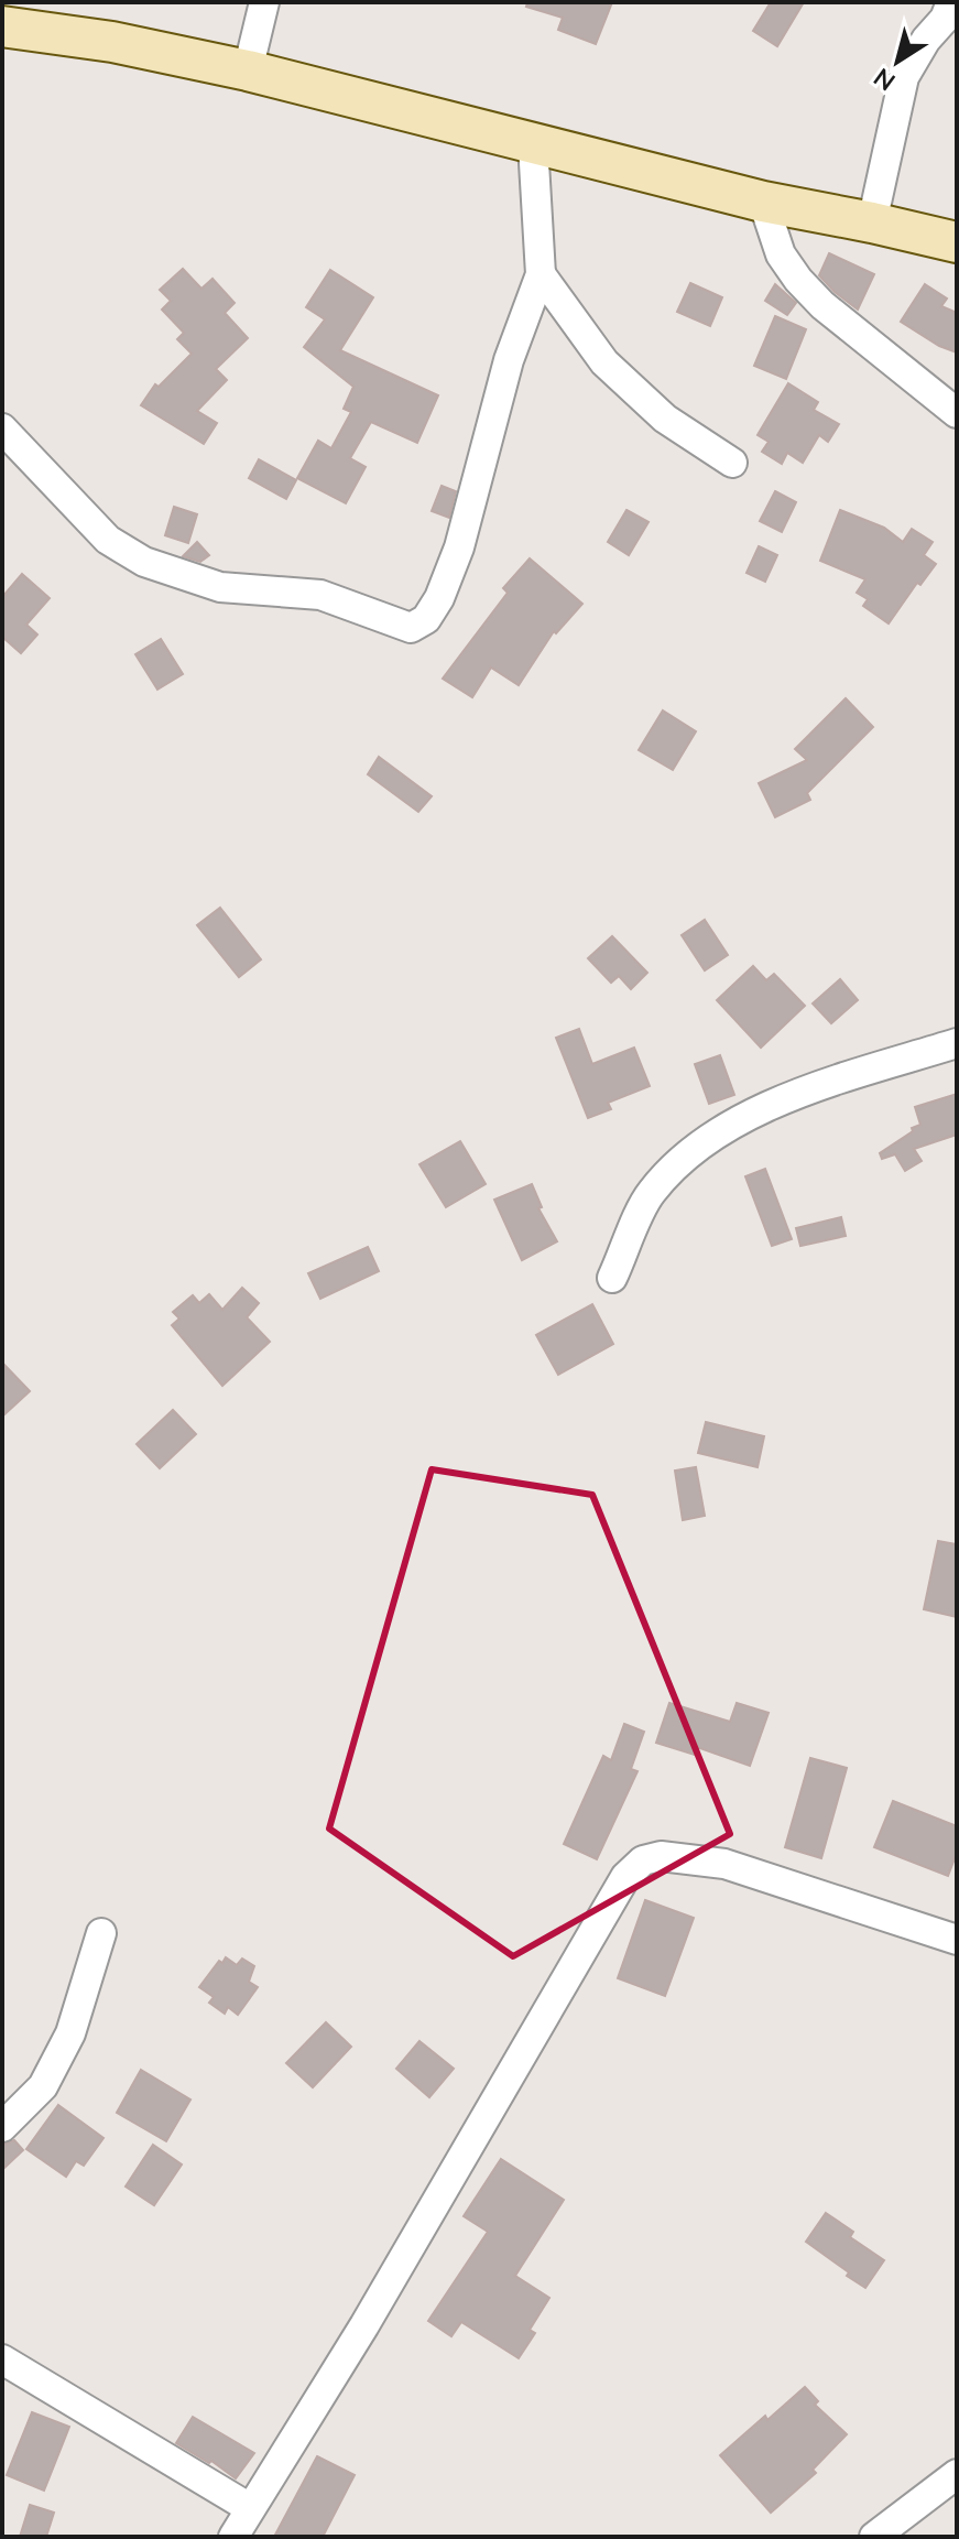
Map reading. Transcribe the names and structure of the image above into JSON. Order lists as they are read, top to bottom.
{
  "north": "bottom left"
}
